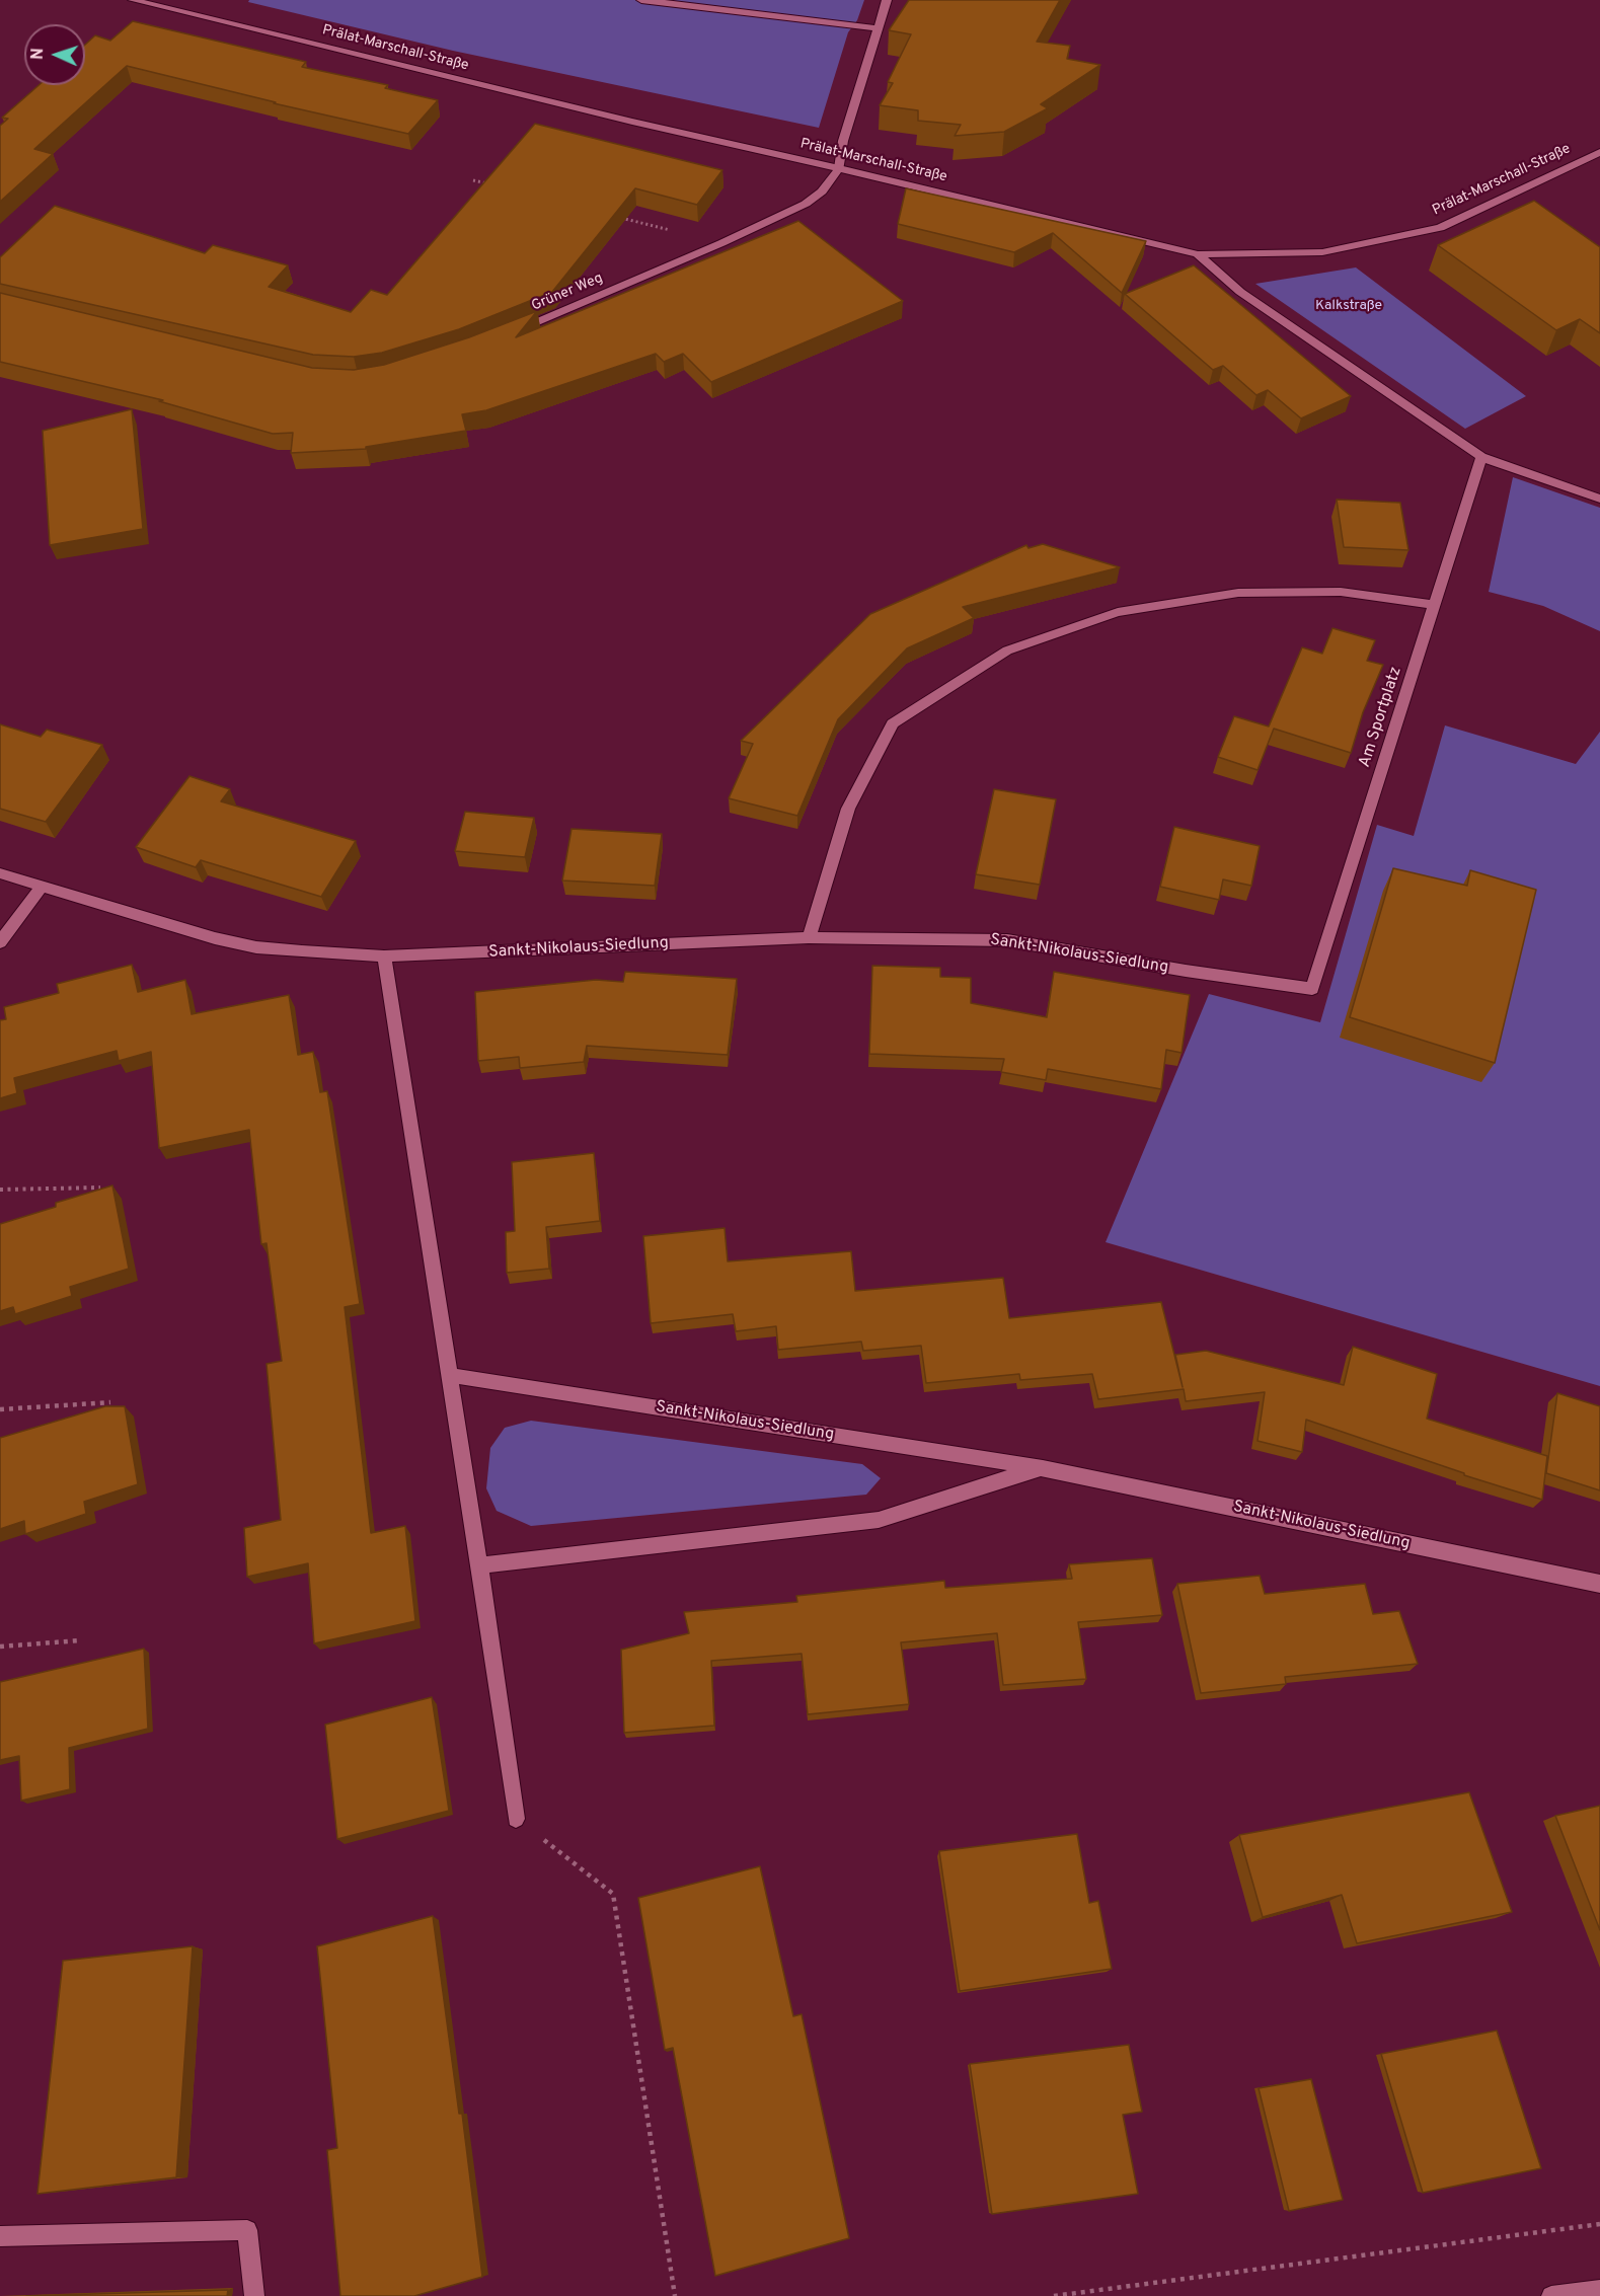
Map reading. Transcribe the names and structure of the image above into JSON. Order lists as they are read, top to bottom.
{
  "streets": {
    "street": [
      "Prälat-Marschall-Straße",
      "Grüner Weg",
      "Am Sportplatz",
      "Sankt-Nikolaus-Siedlung"
    ]
  },
  "crossings": [
    ["Prälat-Marschall-Straße", "Grüner Weg"],
    ["Am Sportplatz", "Sankt-Nikolaus-Siedlung"]
  ],
  "parks": ["Kalkstraße"],
  "north": "left"
}
